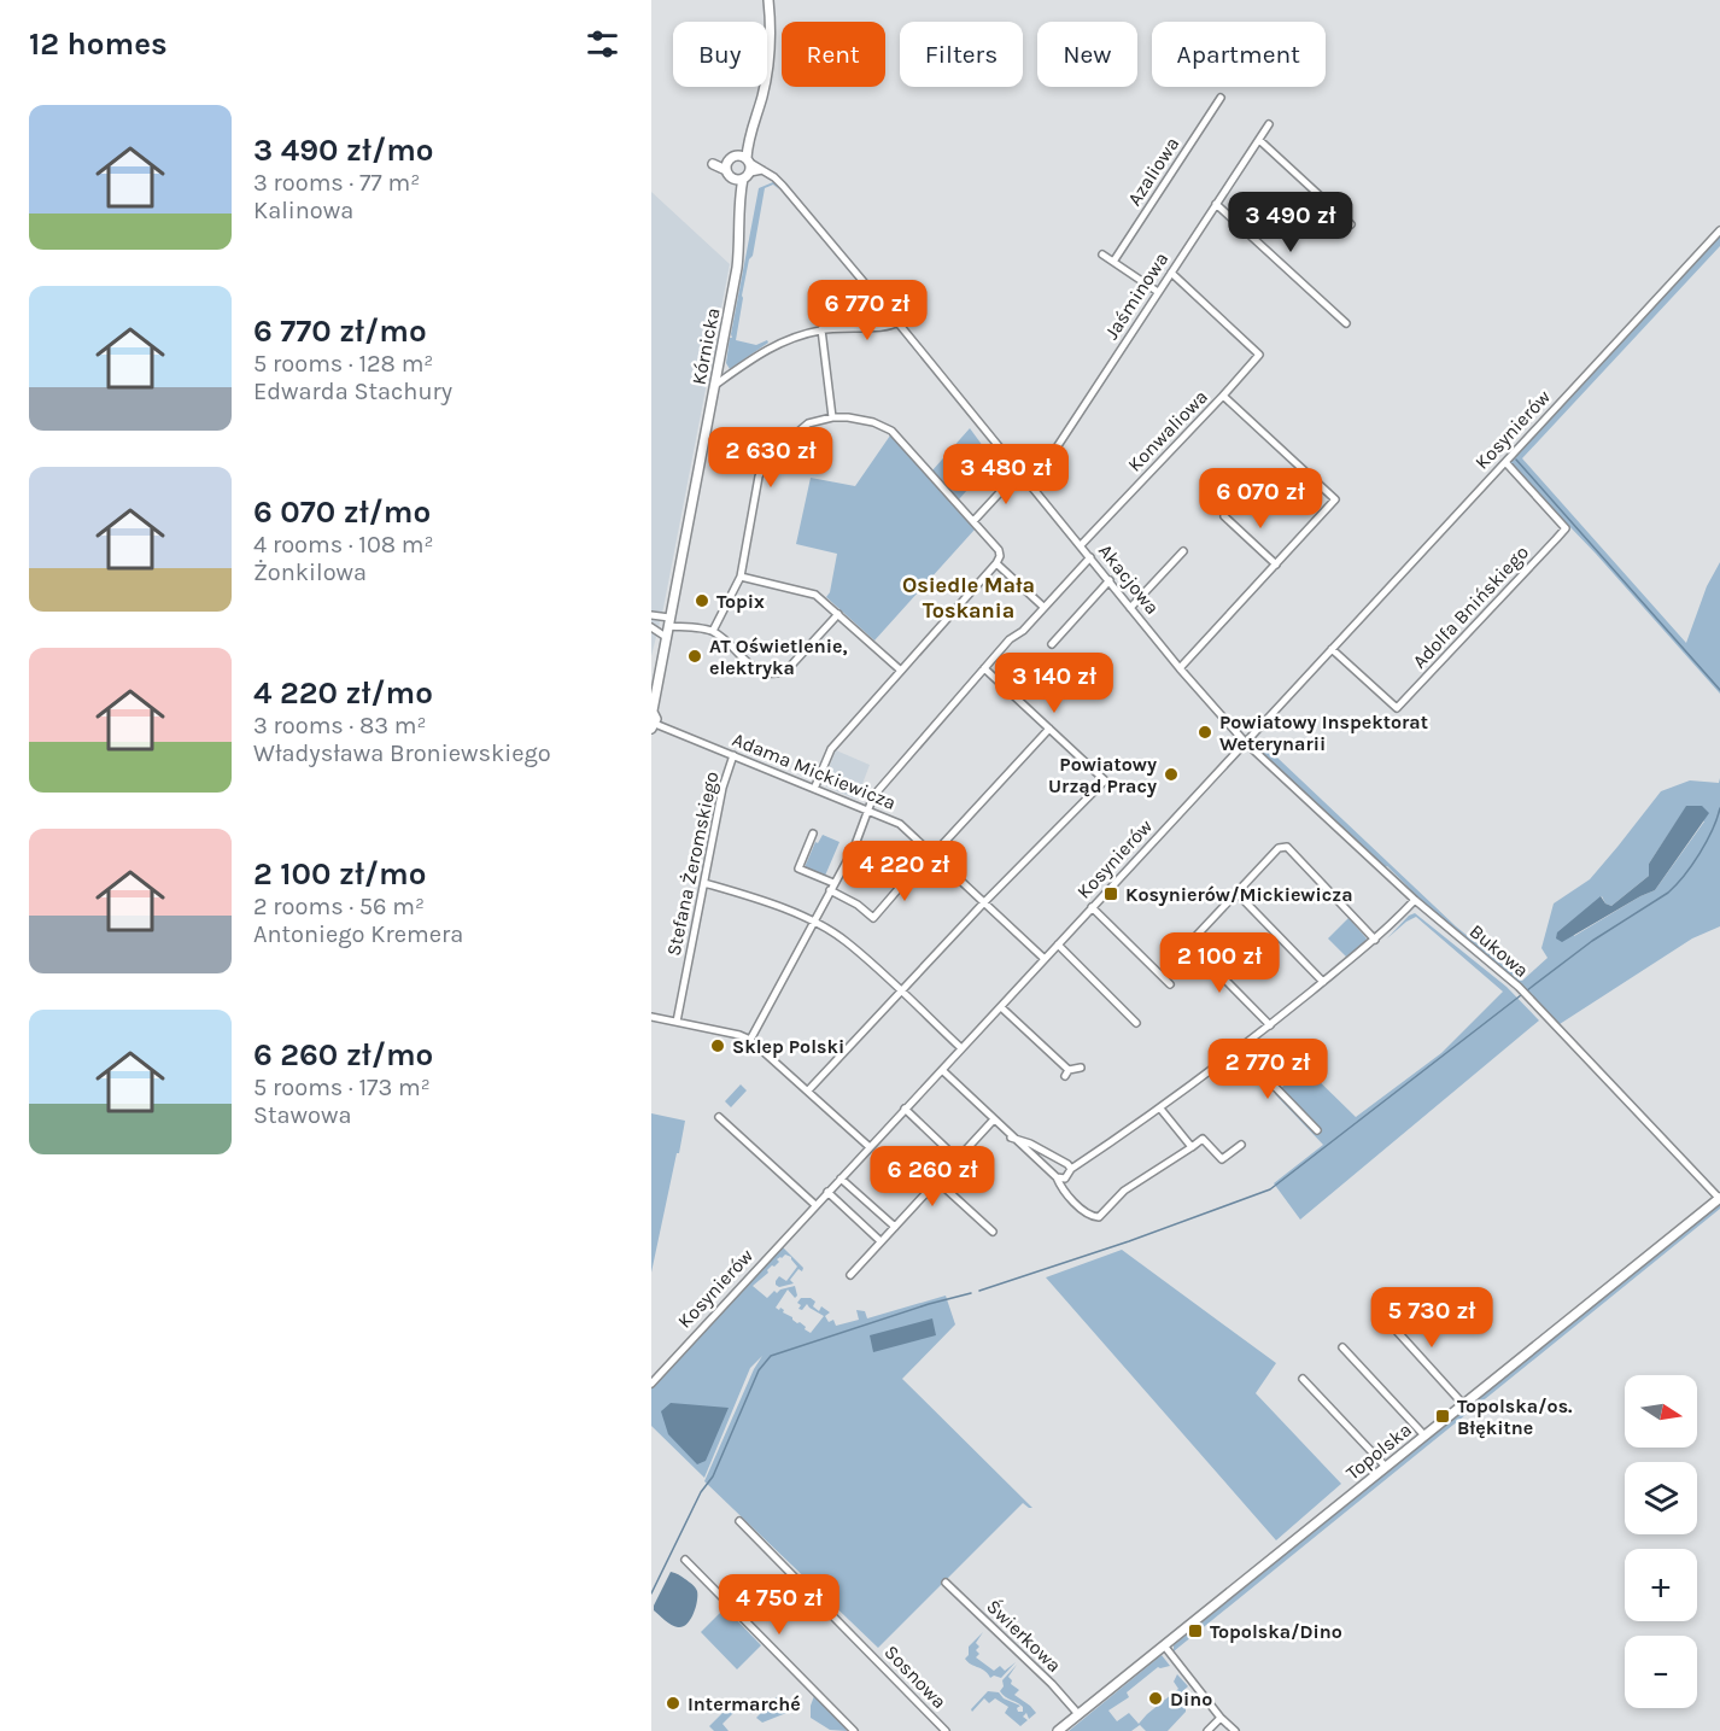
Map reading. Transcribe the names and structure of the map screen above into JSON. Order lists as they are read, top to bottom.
{
  "streets": {
    "street": [
      "Azaliowa",
      "Jaśminowa",
      "Kórnicka",
      "Kosynierów",
      "Konwaliowa",
      "Akacjowa",
      "Adolfa Bnińskiego",
      "Adama Mickiewicza",
      "Stefana Żeromskiego",
      "Bukowa",
      "Topolska",
      "Świerkowa",
      "Sosnowa"
    ]
  },
  "crossings": [
    ["Jaśminowa", "Akacjowa"],
    ["Kórnicka", "Akacjowa"],
    ["Kórnicka", "Adama Mickiewicza"],
    ["Kosynierów", "Akacjowa"],
    ["Kosynierów", "Adolfa Bnińskiego"],
    ["Kosynierów", "Adama Mickiewicza"],
    ["Kosynierów", "Bukowa"],
    ["Konwaliowa", "Akacjowa"],
    ["Akacjowa", "Bukowa"],
    ["Adama Mickiewicza", "Stefana Żeromskiego"],
    ["Bukowa", "Topolska"],
    ["Topolska", "Świerkowa"]
  ],
  "districts": ["Osiedle Mała Toskania"],
  "places": {
    "other": [
      "Topix",
      "AT Oświetlenie, elektryka",
      "Powiatowy Inspektorat Weterynarii",
      "Powiatowy Urząd Pracy",
      "Sklep Polski",
      "Dino",
      "Intermarché"
    ],
    "transit": ["Kosynierów/Mickiewicza", "Topolska/os. Błękitne", "Topolska/Dino"]
  },
  "north": "right",
  "page": {
    "heading": "12 homes",
    "chip": [
      "Buy",
      "Rent",
      "Filters",
      "New",
      "Apartment"
    ],
    "list": [
      {
        "name": "3 490 zł/mo",
        "note": "3 rooms · 77 m² · Kalinowa"
      },
      {
        "name": "6 770 zł/mo",
        "note": "5 rooms · 128 m² · Edwarda Stachury"
      },
      {
        "name": "6 070 zł/mo",
        "note": "4 rooms · 108 m² · Żonkilowa"
      },
      {
        "name": "4 220 zł/mo",
        "note": "3 rooms · 83 m² · Władysława Broniewskiego"
      },
      {
        "name": "2 100 zł/mo",
        "note": "2 rooms · 56 m² · Antoniego Kremera"
      },
      {
        "name": "6 260 zł/mo",
        "note": "5 rooms · 173 m² · Stawowa"
      }
    ],
    "price": [
      "3 490 zł",
      "6 770 zł",
      "2 630 zł",
      "3 480 zł",
      "6 070 zł",
      "3 140 zł",
      "4 220 zł",
      "2 100 zł",
      "2 770 zł",
      "6 260 zł",
      "5 730 zł",
      "4 750 zł"
    ],
    "map_buttons": ["+", "−"]
  }
}
